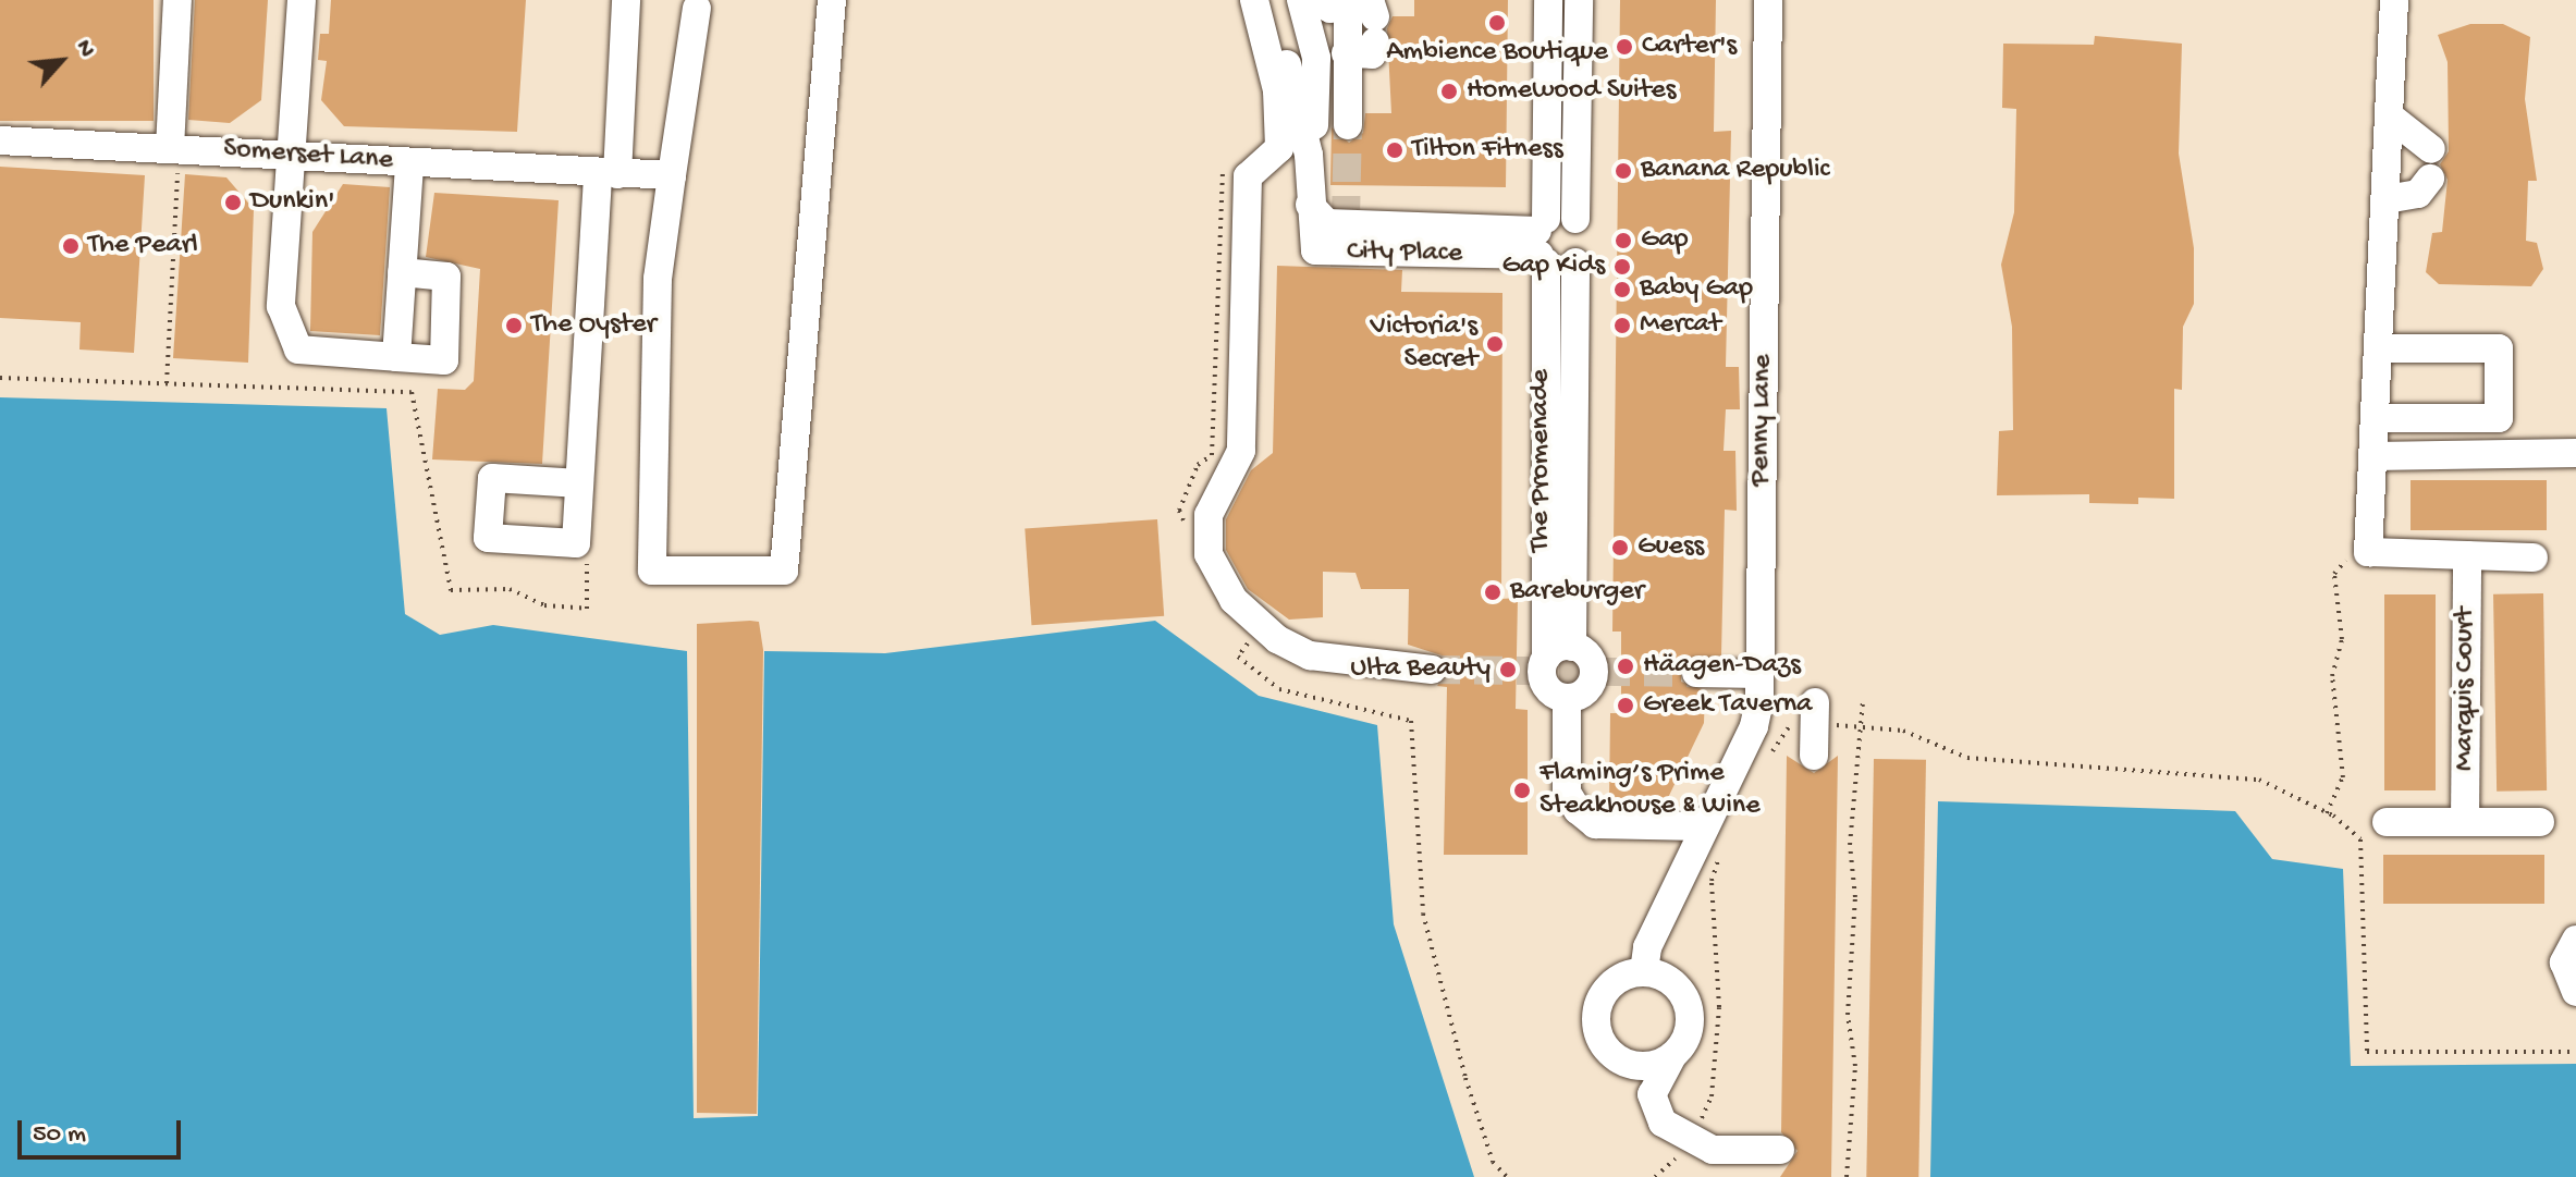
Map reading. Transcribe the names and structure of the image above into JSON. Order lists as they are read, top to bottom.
{
  "streets": {
    "street": [
      "Somerset Lane",
      "City Place",
      "Penny Lane",
      "The Promenade",
      "Marquis Court"
    ]
  },
  "crossings": [
    ["City Place", "The Promenade"]
  ],
  "places": [
    "Ambience Boutique",
    "Carter's",
    "Homewood Suites",
    "Tilton Fitness",
    "Banana Republic",
    "Dunkin'",
    "Gap",
    "The Pearl",
    "Gap Kids",
    "Baby Gap",
    "The Oyster",
    "Mercat",
    "Victoria's Secret",
    "Guess",
    "Bareburger",
    "Häagen-Dazs",
    "Ulta Beauty",
    "Greek Taverna",
    "Flaming’s Prime Steakhouse & Wine"
  ],
  "scale_bar": "50 m",
  "north": "top right"
}
